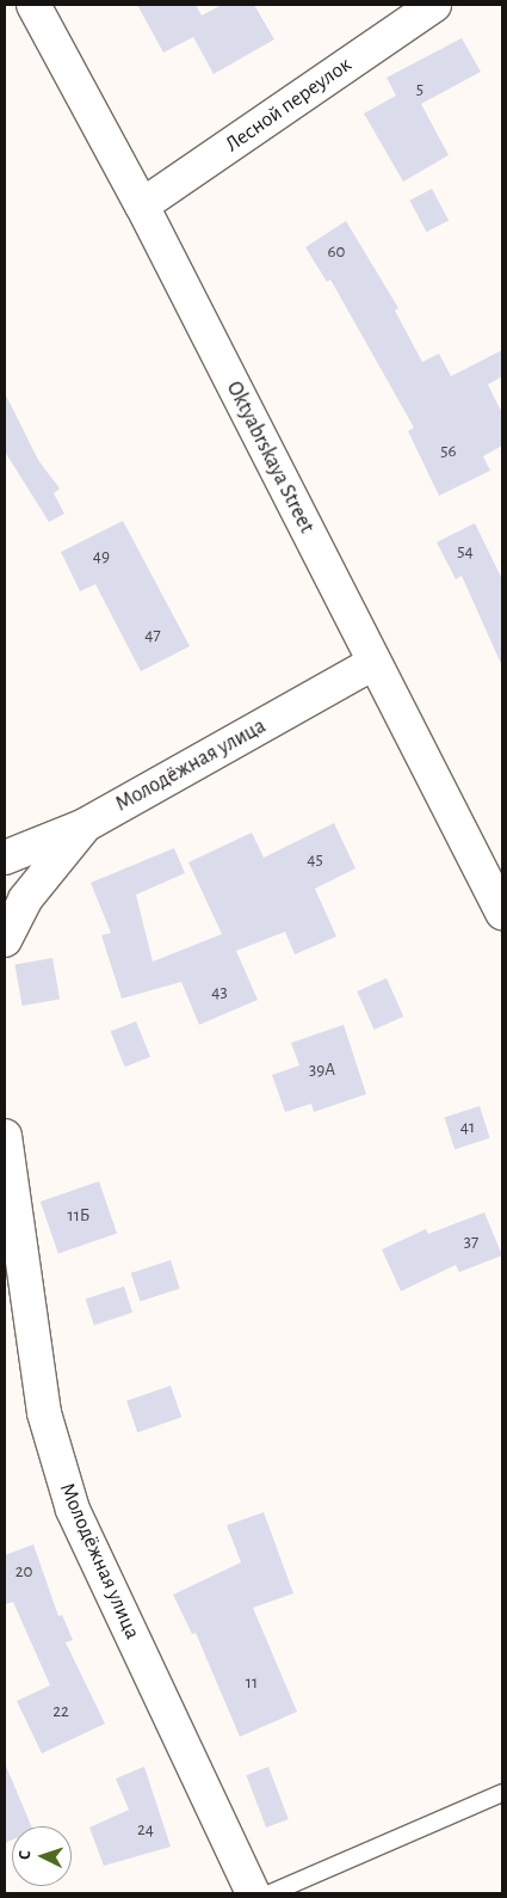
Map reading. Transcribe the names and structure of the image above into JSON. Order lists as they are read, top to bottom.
{
  "streets": {
    "street": ["Лесной переулок", "Oktyabrskaya Street", "Молодёжная улица"]
  },
  "crossings": [
    ["Лесной переулок", "Oktyabrskaya Street"],
    ["Oktyabrskaya Street", "Молодёжная улица"]
  ],
  "house_numbers": [
    "5",
    "60",
    "56",
    "54",
    "49",
    "47",
    "45",
    "43",
    "39А",
    "41",
    "11Б",
    "37",
    "20",
    "11",
    "22",
    "24"
  ],
  "north": "left"
}
